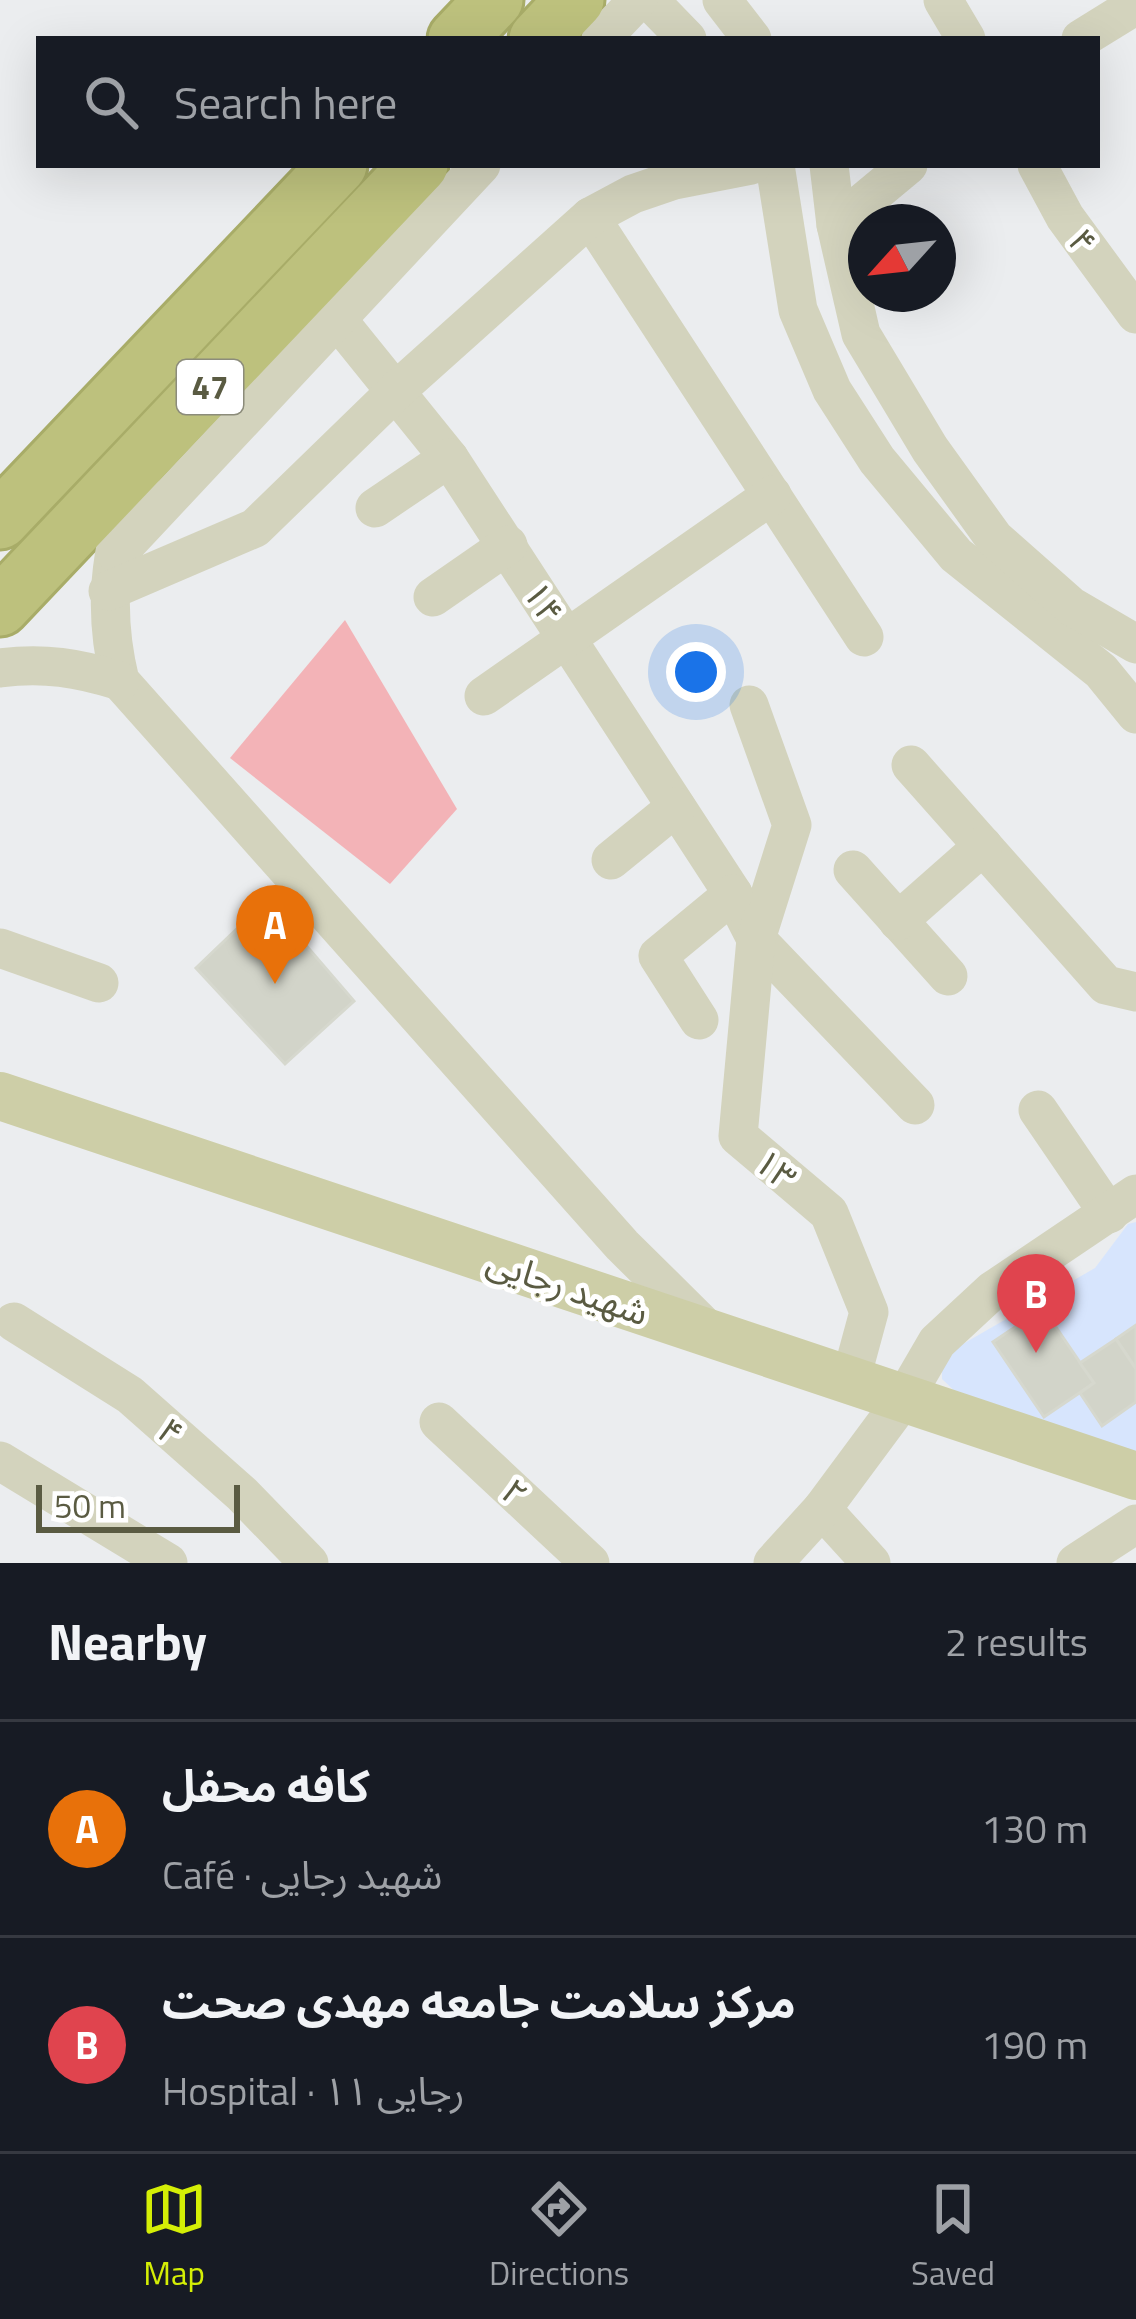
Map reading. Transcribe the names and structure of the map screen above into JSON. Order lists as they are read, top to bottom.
{
  "streets": {
    "highway": ["47"],
    "main road": ["شهید رجایی"],
    "street": [
      "۴",
      "۱۴",
      "۱۳",
      "۲"
    ]
  },
  "crossings": [
    ["47", "۱۴"],
    ["۱۴", "۱۳"],
    ["۱۳", "شهید رجایی"]
  ],
  "scale_bar": "50 m",
  "north": "bottom left",
  "page": {
    "search": "Search here",
    "pins": ["A", "B"],
    "scale": "50 m",
    "heading": ["Nearby", "2 results"],
    "list": [
      {
        "mark": "A",
        "name": "کافه محفل",
        "note": "Café · شهید رجایی",
        "value": "130 m"
      },
      {
        "mark": "B",
        "name": "مرکز سلامت جامعه مهدی صحت",
        "note": "Hospital · رجایی ۱۱",
        "value": "190 m"
      }
    ],
    "nav": ["Map", "Directions", "Saved"]
  }
}
